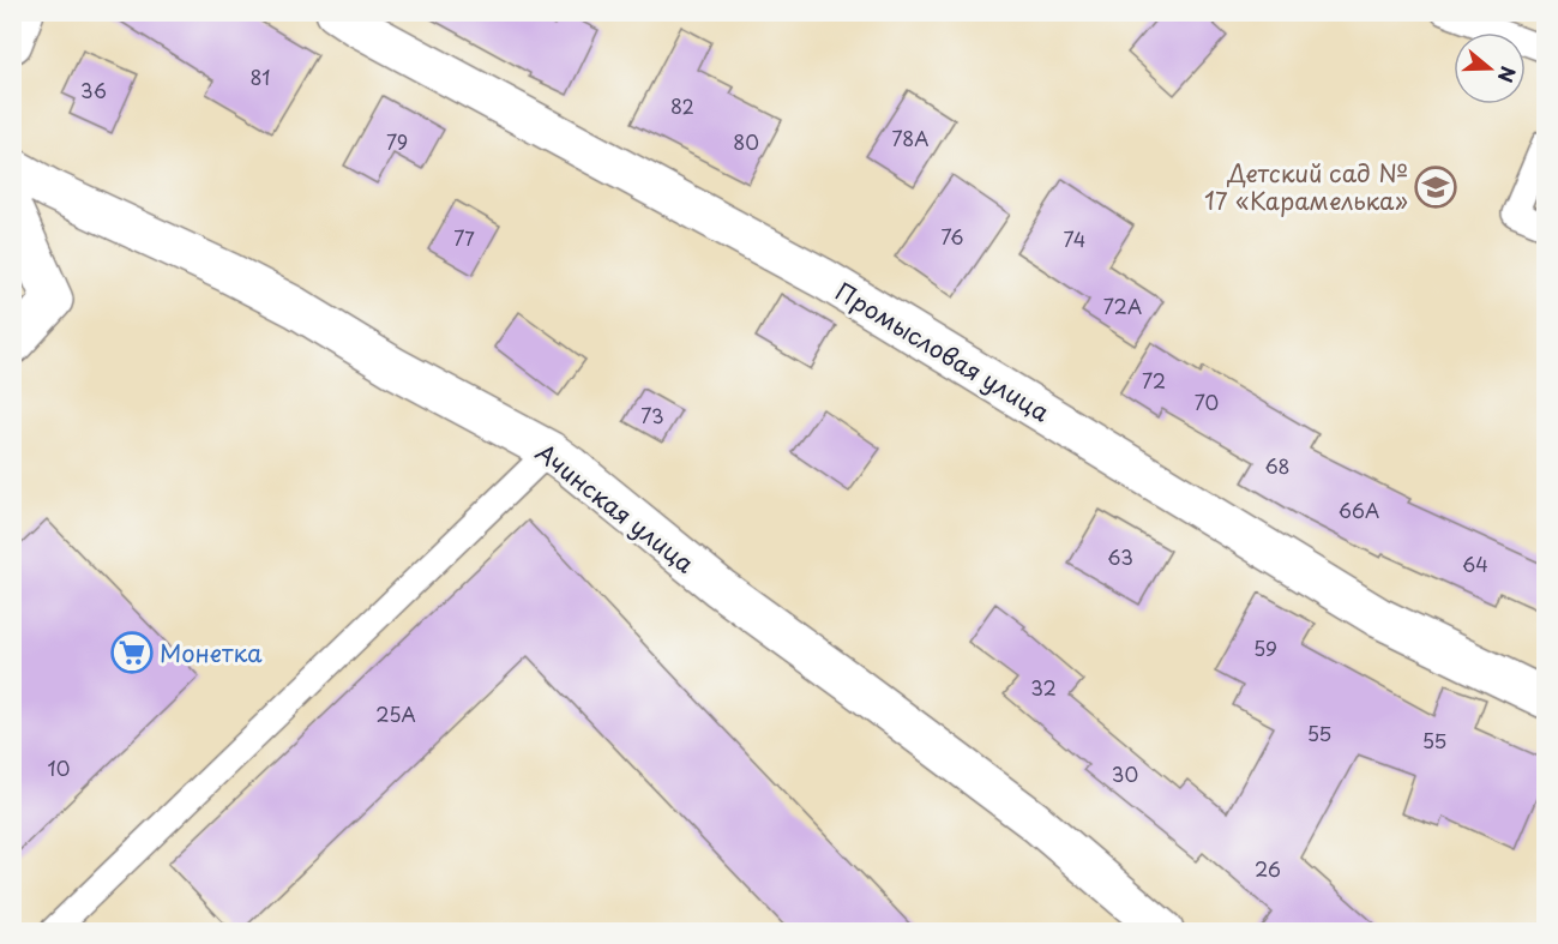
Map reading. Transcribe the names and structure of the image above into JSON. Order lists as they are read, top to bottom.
{
  "streets": {
    "street": ["Промысловая улица", "Ачинская улица"]
  },
  "places": {
    "school or university": ["Детский сад № 17 «Карамелька»"],
    "supermarket": ["Монетка"]
  },
  "house_numbers": [
    "81",
    "36",
    "82",
    "78А",
    "79",
    "80",
    "76",
    "77",
    "74",
    "72А",
    "72",
    "70",
    "73",
    "68",
    "66А",
    "63",
    "64",
    "59",
    "32",
    "25А",
    "55",
    "55",
    "10",
    "30",
    "26"
  ],
  "north": "right"
}
